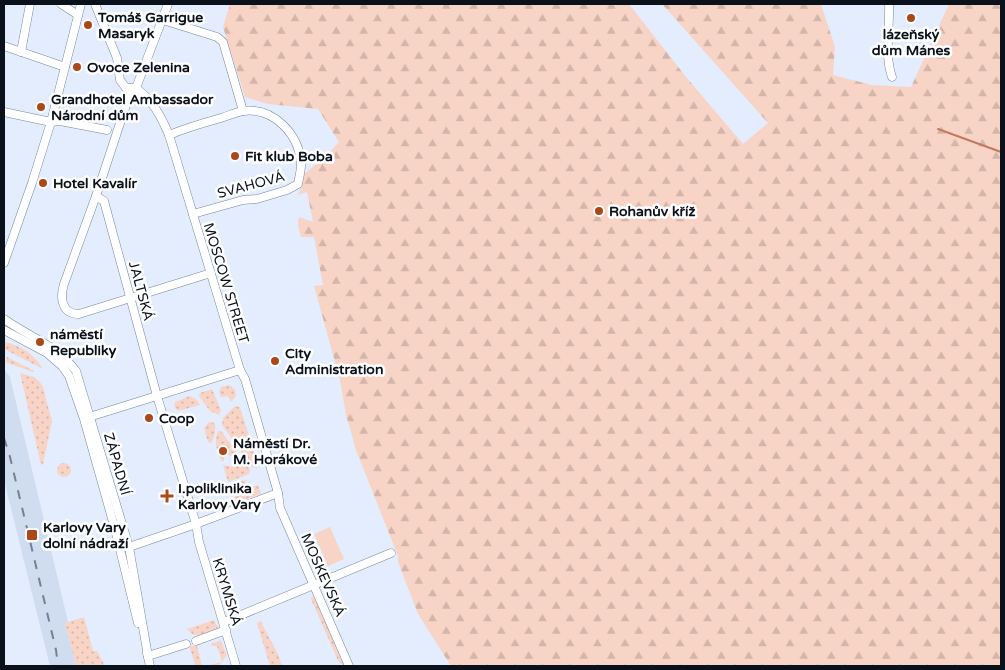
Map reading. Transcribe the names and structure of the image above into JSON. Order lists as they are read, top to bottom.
{
  "streets": {
    "street": [
      "SVAHOVÁ",
      "MOSCOW STREET",
      "JALTSKÁ",
      "ZÁPADNÍ",
      "MOSKEVSKÁ",
      "KRYMSKÁ"
    ]
  },
  "crossings": [
    ["SVAHOVÁ", "MOSCOW STREET"],
    ["MOSCOW STREET", "MOSKEVSKÁ"]
  ],
  "places": {
    "other": [
      "lázeňský dům Mánes",
      "Tomáš Garrigue Masaryk",
      "Ovoce Zelenina",
      "Grandhotel Ambassador Národní dům",
      "Fit klub Boba",
      "Hotel Kavalír",
      "Rohanův kříž",
      "náměstí Republiky",
      "City Administration",
      "Coop",
      "Náměstí Dr. M. Horákové"
    ],
    "health": ["I.poliklinika Karlovy Vary"],
    "transit": ["Karlovy Vary dolní nádraží"]
  }
}
